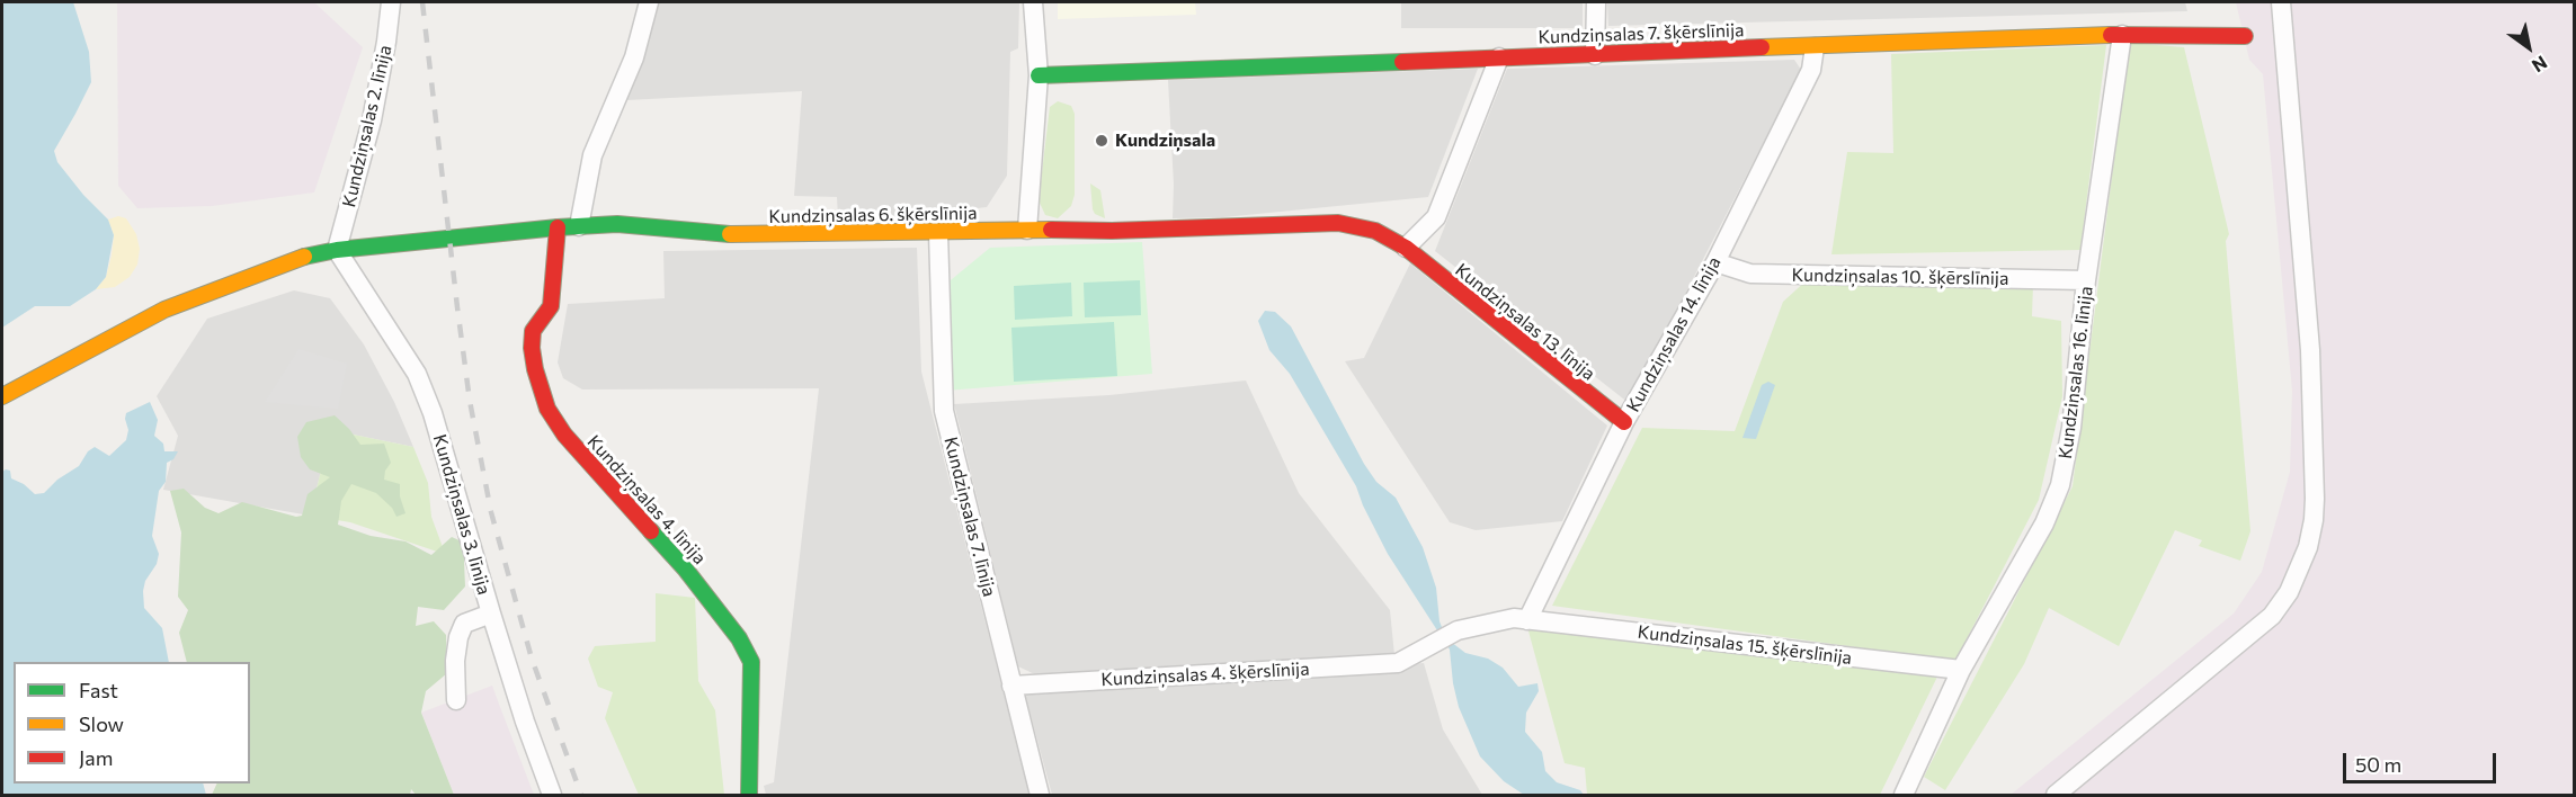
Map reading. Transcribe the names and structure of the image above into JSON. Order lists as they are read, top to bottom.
{
  "streets": {
    "street": [
      "Kundziņsalas 7. šķērslīnija",
      "Kundziņsalas 2. līnija",
      "Kundziņsalas 6. šķērslīnija",
      "Kundziņsalas 10. šķērslīnija",
      "Kundziņsalas 13. līnija",
      "Kundziņsalas 14. līnija",
      "Kundziņsalas 16. līnija",
      "Kundziņsalas 4. līnija",
      "Kundziņsalas 3. līnija",
      "Kundziņsalas 7. līnija",
      "Kundziņsalas 15. šķērslīnija",
      "Kundziņsalas 4. šķērslīnija"
    ]
  },
  "crossings": [
    ["Kundziņsalas 7. šķērslīnija", "Kundziņsalas 14. līnija"],
    ["Kundziņsalas 7. šķērslīnija", "Kundziņsalas 16. līnija"],
    ["Kundziņsalas 2. līnija", "Kundziņsalas 6. šķērslīnija"],
    ["Kundziņsalas 2. līnija", "Kundziņsalas 3. līnija"],
    ["Kundziņsalas 6. šķērslīnija", "Kundziņsalas 13. līnija"],
    ["Kundziņsalas 6. šķērslīnija", "Kundziņsalas 4. līnija"],
    ["Kundziņsalas 6. šķērslīnija", "Kundziņsalas 3. līnija"],
    ["Kundziņsalas 6. šķērslīnija", "Kundziņsalas 7. līnija"],
    ["Kundziņsalas 10. šķērslīnija", "Kundziņsalas 14. līnija"],
    ["Kundziņsalas 10. šķērslīnija", "Kundziņsalas 16. līnija"],
    ["Kundziņsalas 13. līnija", "Kundziņsalas 14. līnija"],
    ["Kundziņsalas 14. līnija", "Kundziņsalas 15. šķērslīnija"],
    ["Kundziņsalas 16. līnija", "Kundziņsalas 15. šķērslīnija"],
    ["Kundziņsalas 7. līnija", "Kundziņsalas 4. šķērslīnija"],
    ["Kundziņsalas 15. šķērslīnija", "Kundziņsalas 4. šķērslīnija"]
  ],
  "places": ["Kundziņsala"],
  "legend": ["Fast", "Slow", "Jam"],
  "scale_bar": "50 m",
  "north": "bottom right"
}
